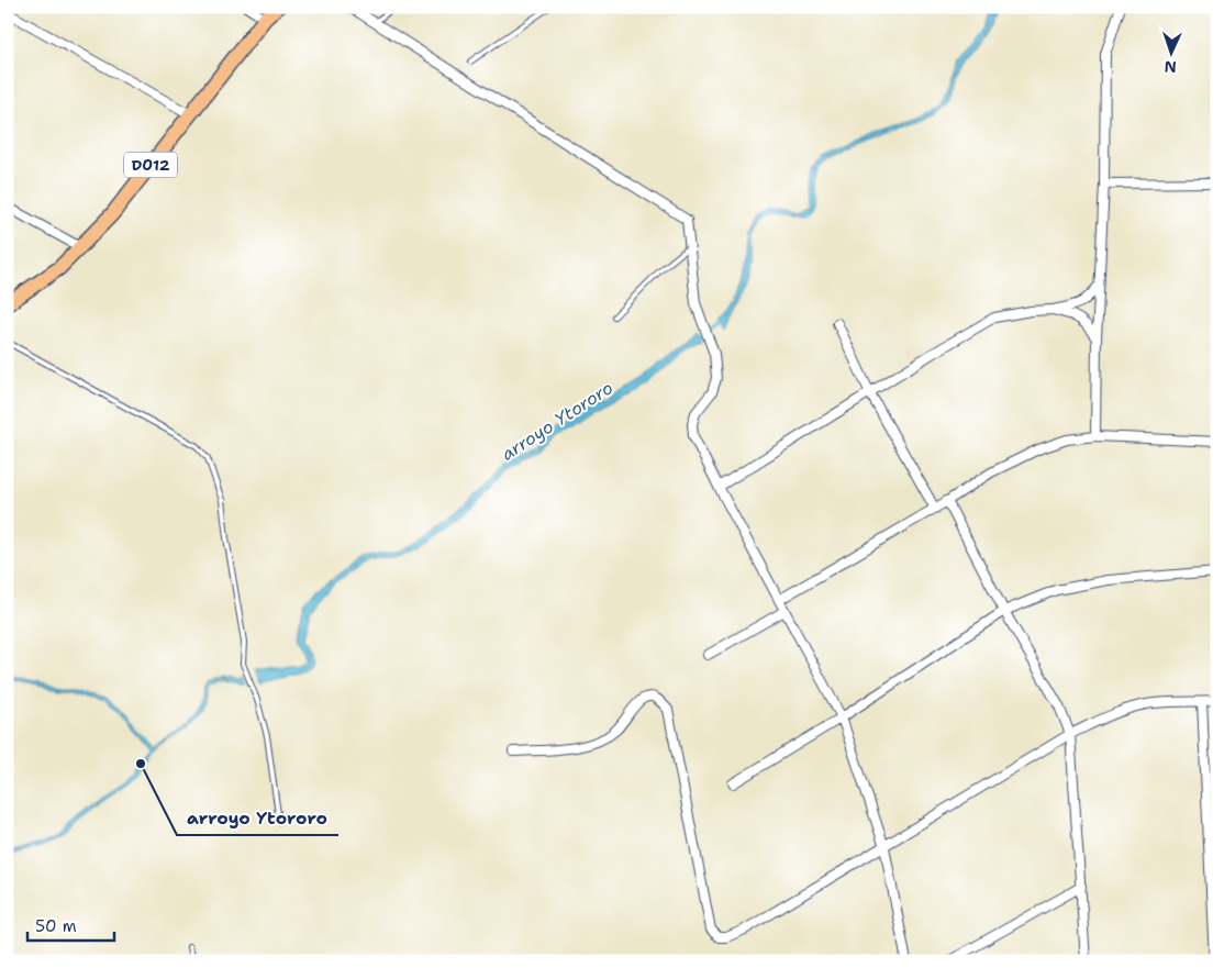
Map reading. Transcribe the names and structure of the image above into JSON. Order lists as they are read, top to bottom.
{
  "streets": {
    "main road": ["D012"]
  },
  "water": ["arroyo Ytororo"],
  "places": ["arroyo Ytororo"],
  "scale_bar": "50 m",
  "north": "bottom"
}
